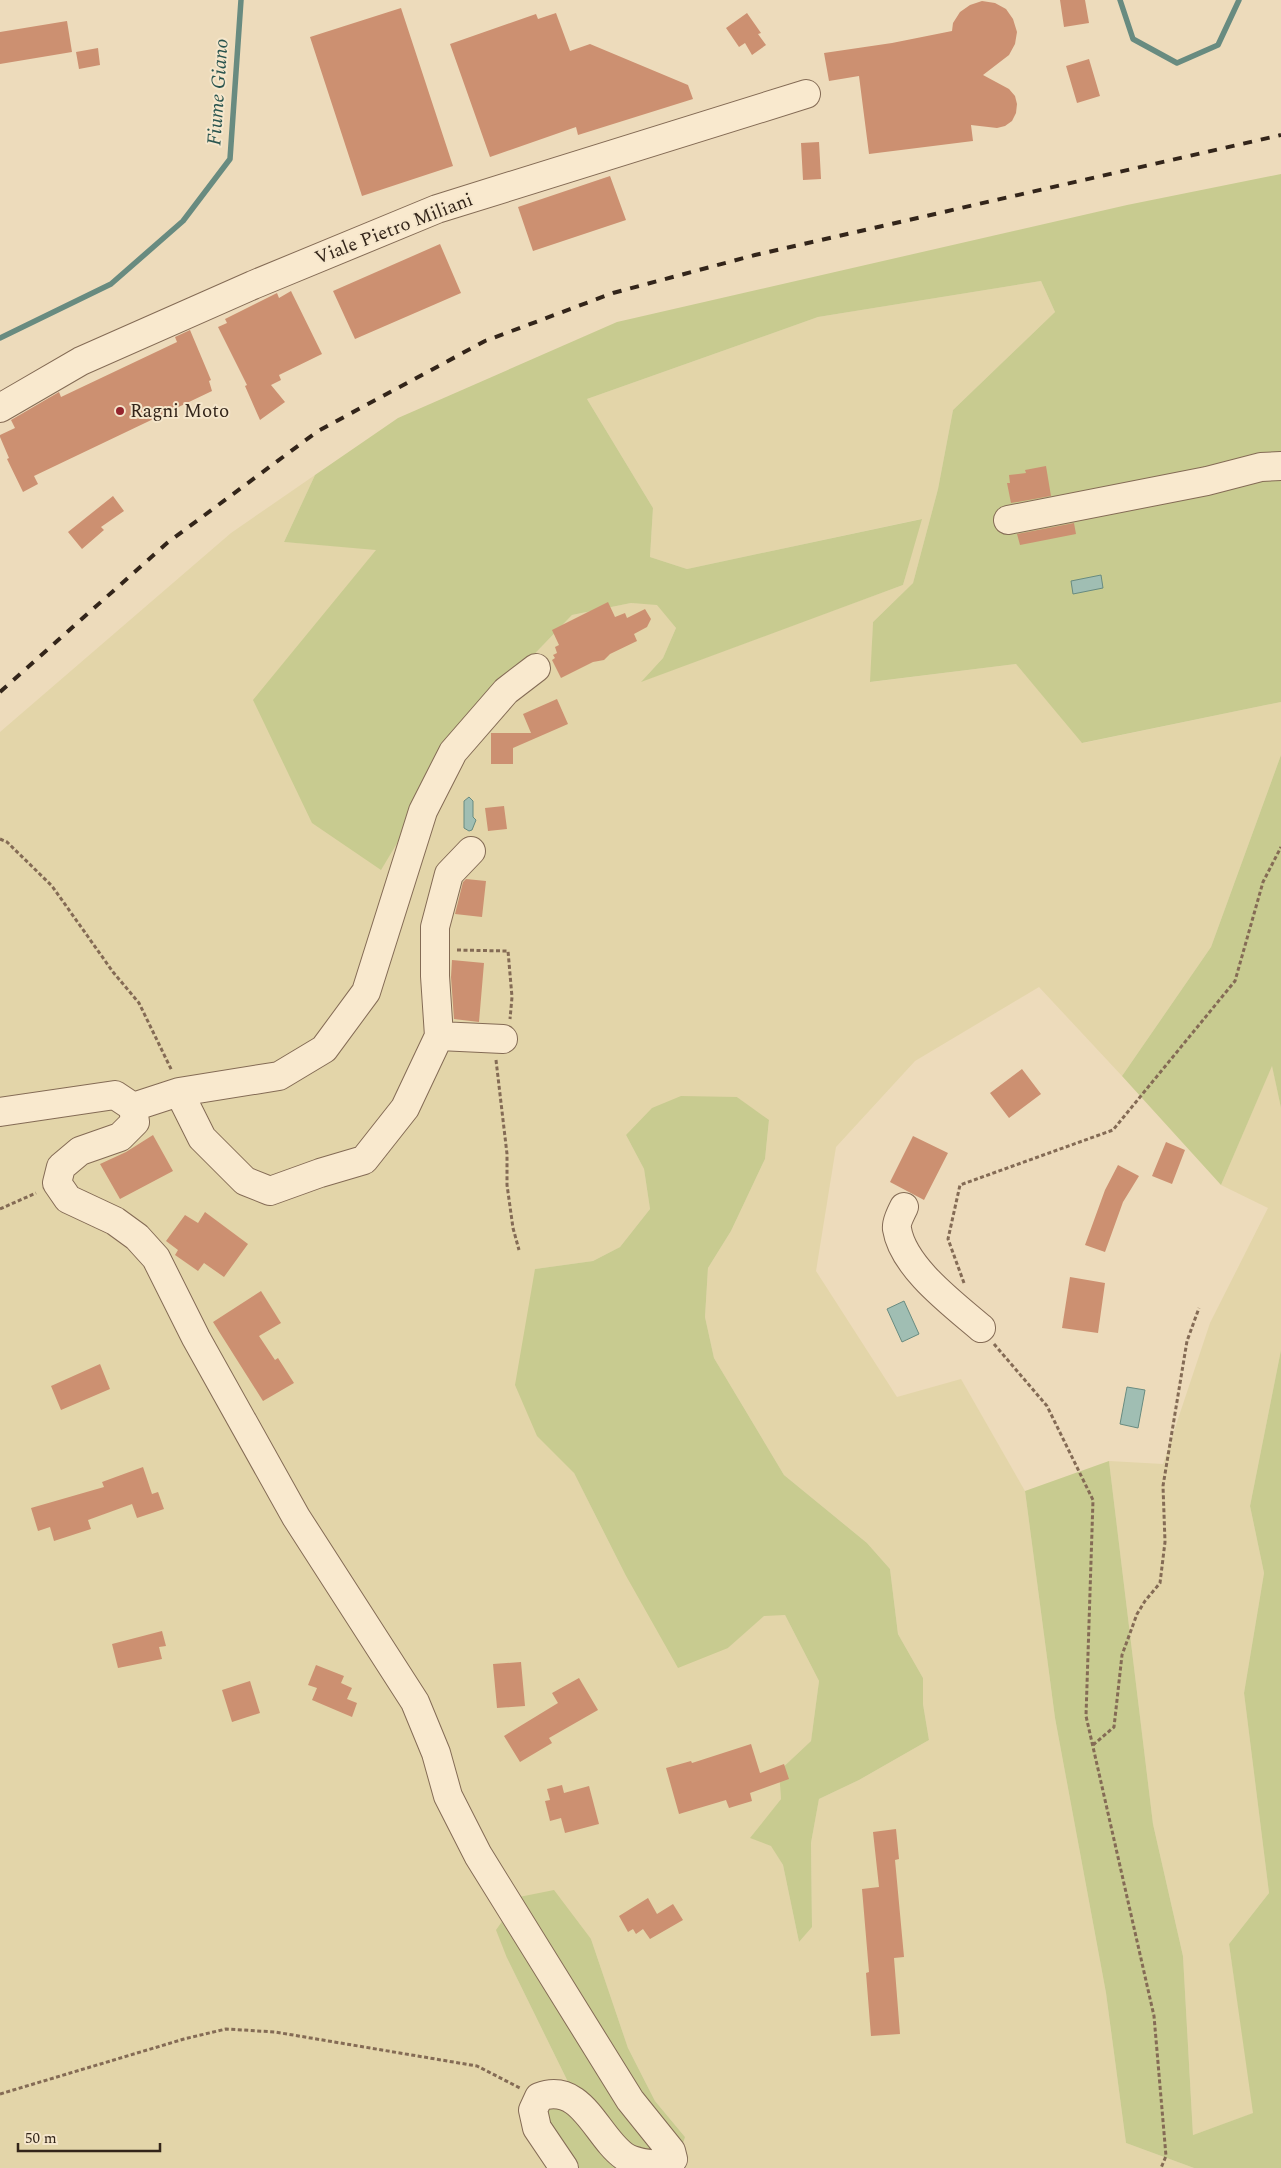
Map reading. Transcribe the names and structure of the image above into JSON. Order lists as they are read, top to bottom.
{
  "streets": {
    "street": ["Viale Pietro Miliani"]
  },
  "water": ["Fiume Giano"],
  "places": ["Ragni Moto"],
  "scale_bar": "50 m"
}
